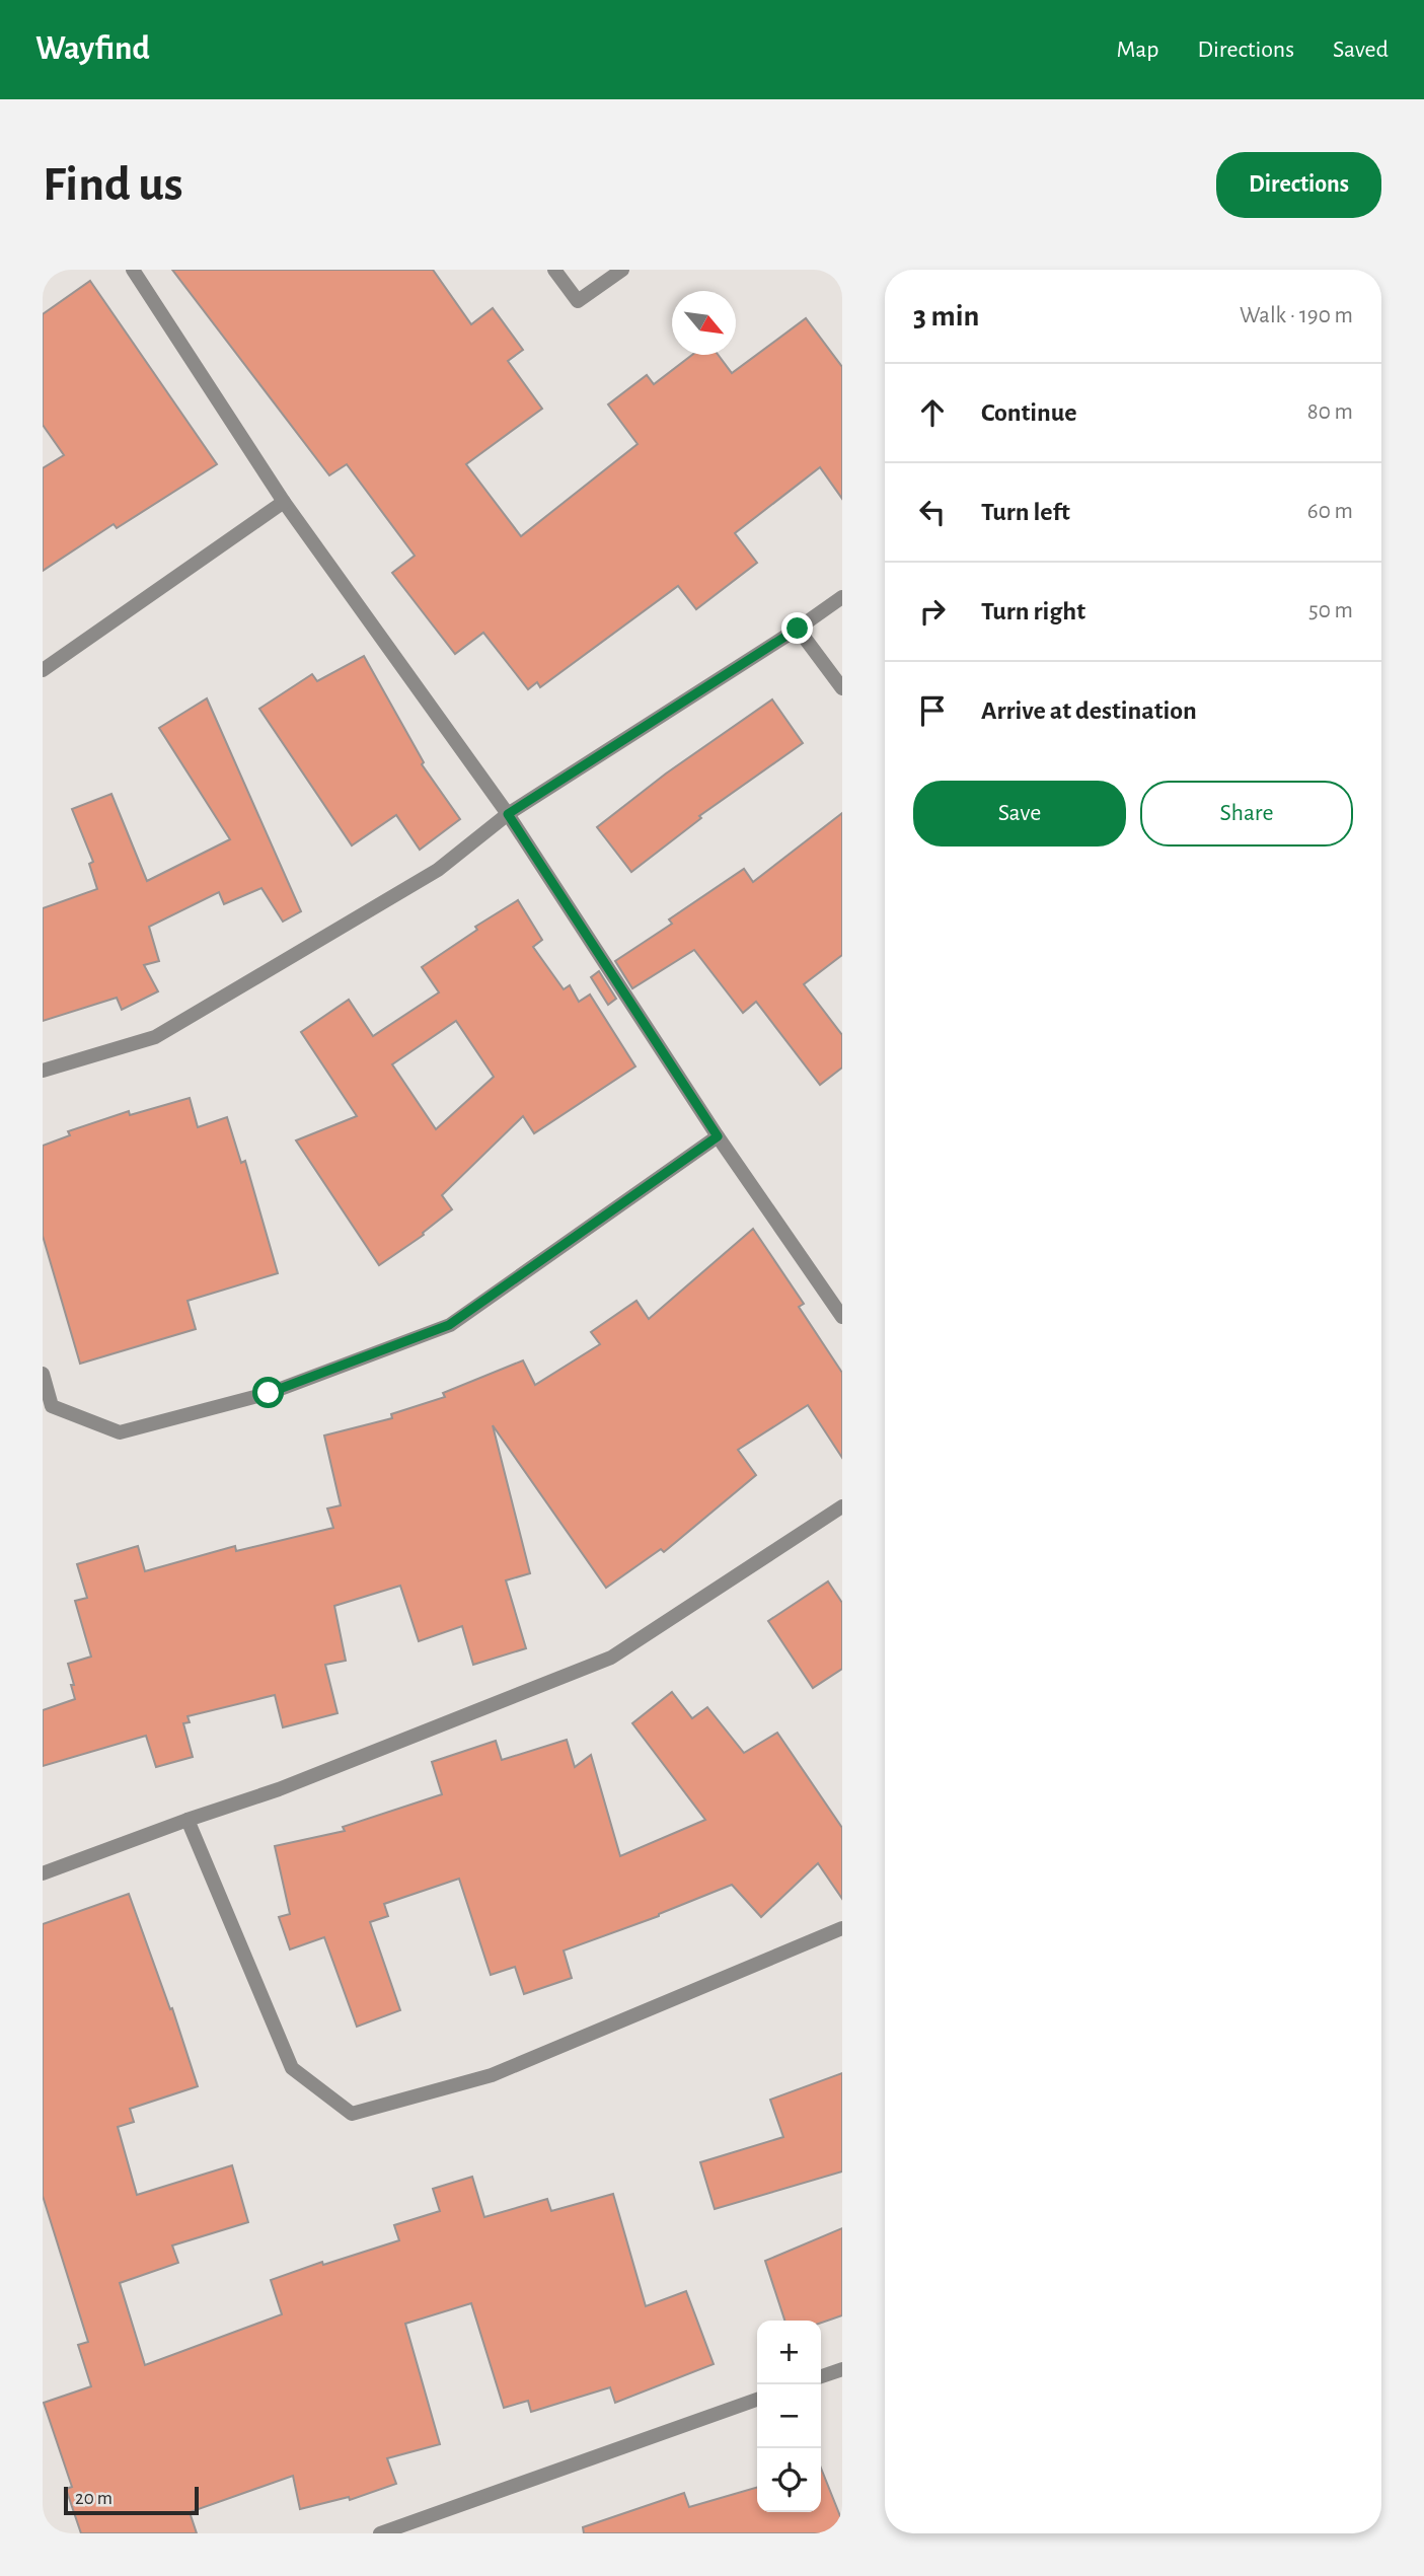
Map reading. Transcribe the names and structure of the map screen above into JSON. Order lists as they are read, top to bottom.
{
  "scale_bar": "20 m",
  "north": "bottom right",
  "page": {
    "header": "Wayfind",
    "nav": ["Map", "Directions", "Saved"],
    "buttons": [
      "Directions",
      ["Save", "Share"]
    ],
    "title": "Find us",
    "heading": ["3 min", "Walk · 190 m"],
    "list": [
      ["Continue", "80 m"],
      ["Turn left", "60 m"],
      ["Turn right", "50 m"],
      "Arrive at destination"
    ],
    "map_buttons": ["+", "−"],
    "scale": "20 m"
  }
}
